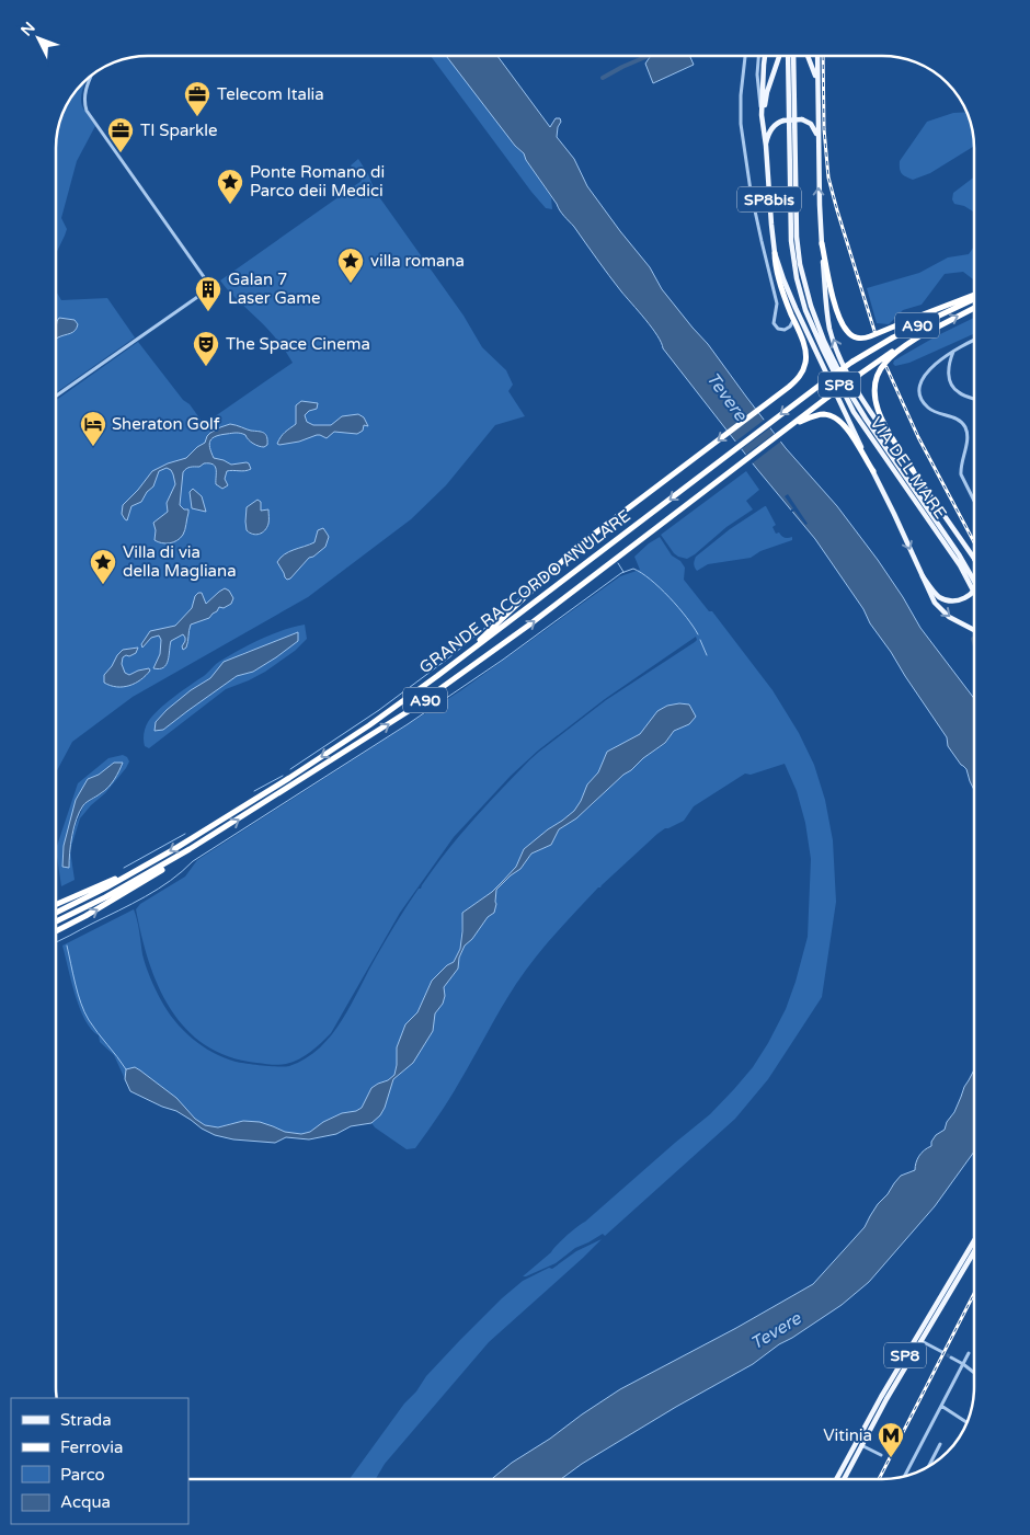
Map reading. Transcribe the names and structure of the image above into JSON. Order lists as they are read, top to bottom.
{
  "streets": {
    "highway": ["A90", "GRANDE RACCORDO ANULARE"],
    "main road": ["SP8bis", "SP8", "VIA DEL MARE"]
  },
  "water": ["Tevere"],
  "places": {
    "office": ["Telecom Italia", "TI Sparkle"],
    "place": ["Ponte Romano di Parco deii Medici", "villa romana", "Villa di via della Magliana"],
    "building": ["Galan 7 Laser Game"],
    "theatre": ["The Space Cinema"],
    "hotel": ["Sheraton Golf"],
    "metro station": ["Vitinia"]
  },
  "legend": [
    "Strada",
    "Ferrovia",
    "Parco",
    "Acqua"
  ],
  "north": "top left"
}
